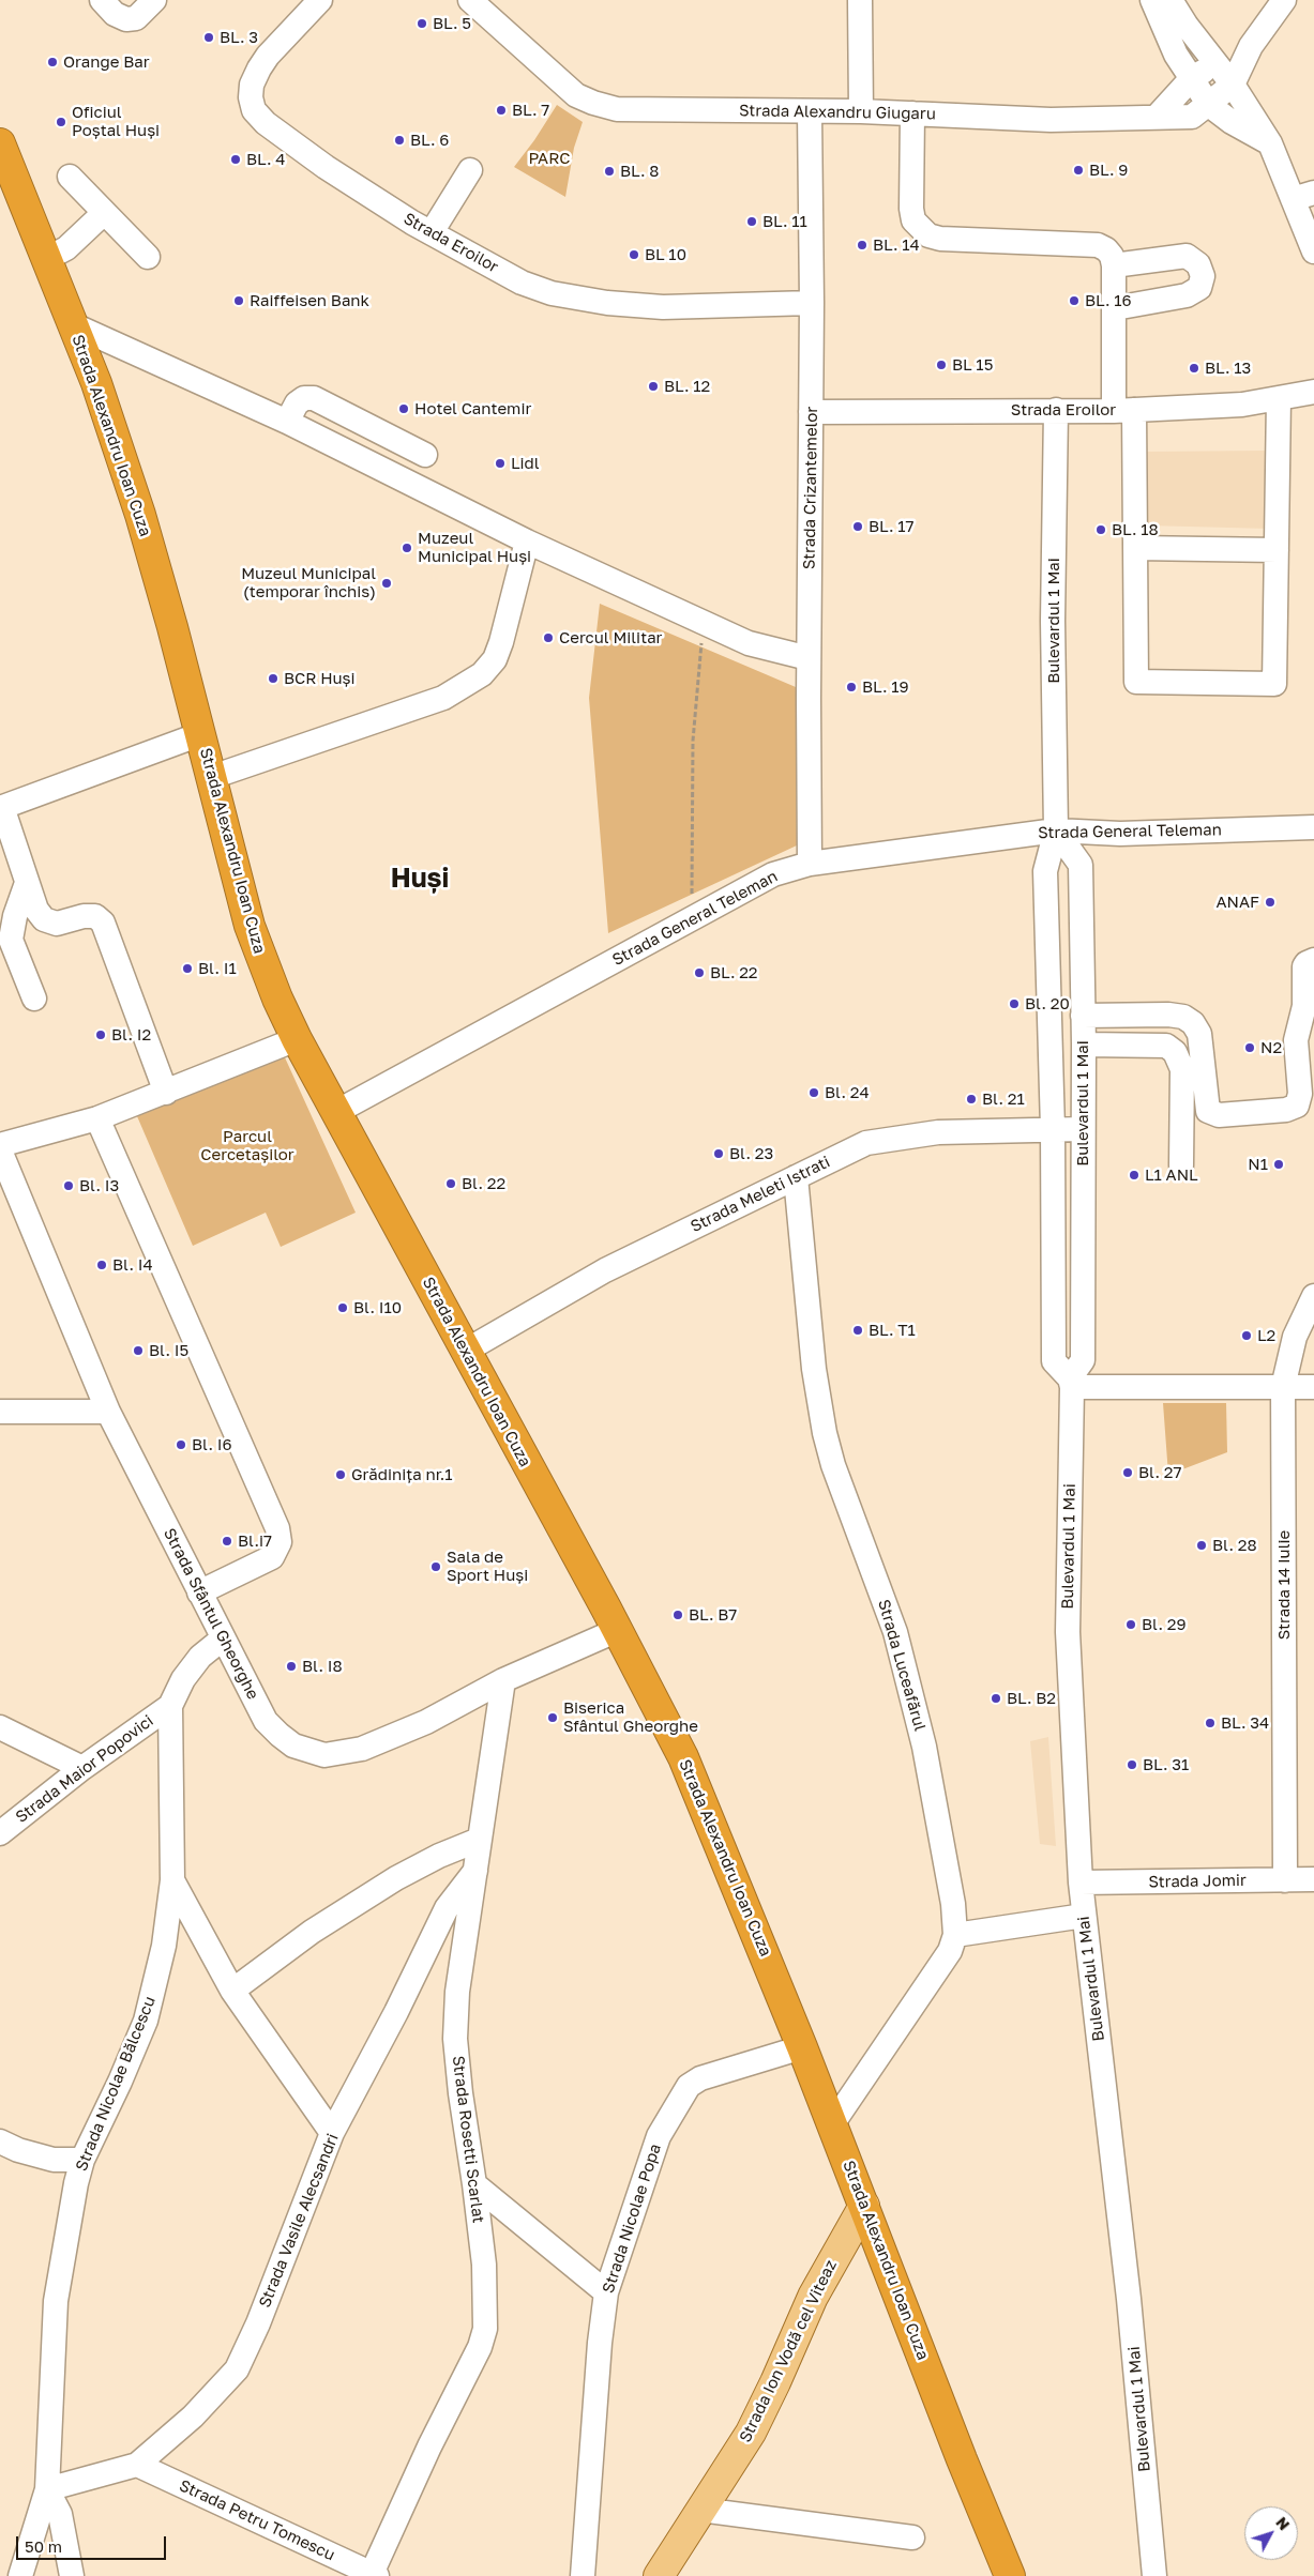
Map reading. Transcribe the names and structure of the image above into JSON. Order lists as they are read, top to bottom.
{
  "streets": {
    "highway": ["Strada Alexandru Ioan Cuza"],
    "main road": ["Strada Ion Vodă cel Viteaz"],
    "street": [
      "Strada Alexandru Giugaru",
      "Strada Eroilor",
      "Strada Crizantemelor",
      "Bulevardul 1 Mai",
      "Strada General Teleman",
      "Strada Meleti Istrati",
      "Strada 14 Iulie",
      "Strada Sfântul Gheorghe",
      "Strada Luceafărul",
      "Strada Maior Popovici",
      "Strada Jomir",
      "Strada Nicolae Bălcescu",
      "Strada Rosetti Scarlat",
      "Strada Nicolae Popa",
      "Strada Vasile Alecsandri",
      "Strada Petru Tomescu"
    ]
  },
  "crossings": [
    ["Strada Alexandru Giugaru", "Strada Crizantemelor"],
    ["Strada Eroilor", "Strada Crizantemelor"],
    ["Strada Eroilor", "Bulevardul 1 Mai"],
    ["Strada Alexandru Ioan Cuza", "Strada General Teleman"],
    ["Strada Alexandru Ioan Cuza", "Strada Meleti Istrati"],
    ["Strada Alexandru Ioan Cuza", "Strada Sfântul Gheorghe"],
    ["Strada Alexandru Ioan Cuza", "Strada Luceafărul"],
    ["Strada Alexandru Ioan Cuza", "Strada Nicolae Popa"],
    ["Strada Alexandru Ioan Cuza", "Strada Ion Vodă cel Viteaz"],
    ["Strada Crizantemelor", "Strada General Teleman"],
    ["Bulevardul 1 Mai", "Strada General Teleman"],
    ["Bulevardul 1 Mai", "Strada Meleti Istrati"],
    ["Bulevardul 1 Mai", "Strada Jomir"],
    ["Strada Meleti Istrati", "Strada Luceafărul"],
    ["Strada 14 Iulie", "Strada Jomir"],
    ["Strada Sfântul Gheorghe", "Strada Nicolae Bălcescu"],
    ["Strada Sfântul Gheorghe", "Strada Rosetti Scarlat"],
    ["Strada Maior Popovici", "Strada Nicolae Bălcescu"],
    ["Strada Nicolae Bălcescu", "Strada Vasile Alecsandri"],
    ["Strada Rosetti Scarlat", "Strada Vasile Alecsandri"],
    ["Strada Rosetti Scarlat", "Strada Petru Tomescu"],
    ["Strada Vasile Alecsandri", "Strada Petru Tomescu"]
  ],
  "districts": ["Huși"],
  "parks": ["PARC", "Parcul Cercetașilor"],
  "places": [
    "BL. 5",
    "BL. 3",
    "Orange Bar",
    "BL. 7",
    "Oficiul Poștal Huși",
    "BL. 6",
    "BL. 4",
    "BL. 9",
    "BL. 8",
    "BL. 11",
    "BL. 14",
    "BL 10",
    "Raiffeisen Bank",
    "BL. 16",
    "BL 15",
    "BL. 13",
    "BL. 12",
    "Hotel Cantemir",
    "Lidl",
    "BL. 17",
    "BL. 18",
    "Muzeul Municipal Huși",
    "Muzeul Municipal (temporar închis)",
    "Cercul Militar",
    "BCR Huși",
    "BL. 19",
    "ANAF",
    "Bl. I1",
    "BL. 22",
    "Bl. 20",
    "Bl. I2",
    "N2",
    "Bl. 24",
    "Bl. 21",
    "Bl. 23",
    "N1",
    "L1 ANL",
    "Bl. 22",
    "Bl. I3",
    "Bl. I4",
    "Bl. I10",
    "BL. T1",
    "L2",
    "Bl. I5",
    "Bl. I6",
    "Bl. 27",
    "Grădinița nr.1",
    "Bl.i7",
    "Bl. 28",
    "Sala de Sport Huși",
    "BL. B7",
    "Bl. 29",
    "Bl. I8",
    "BL. B2",
    "Biserica Sfântul Gheorghe",
    "BL. 34",
    "BL. 31"
  ],
  "scale_bar": "50 m",
  "north": "top right"
}
